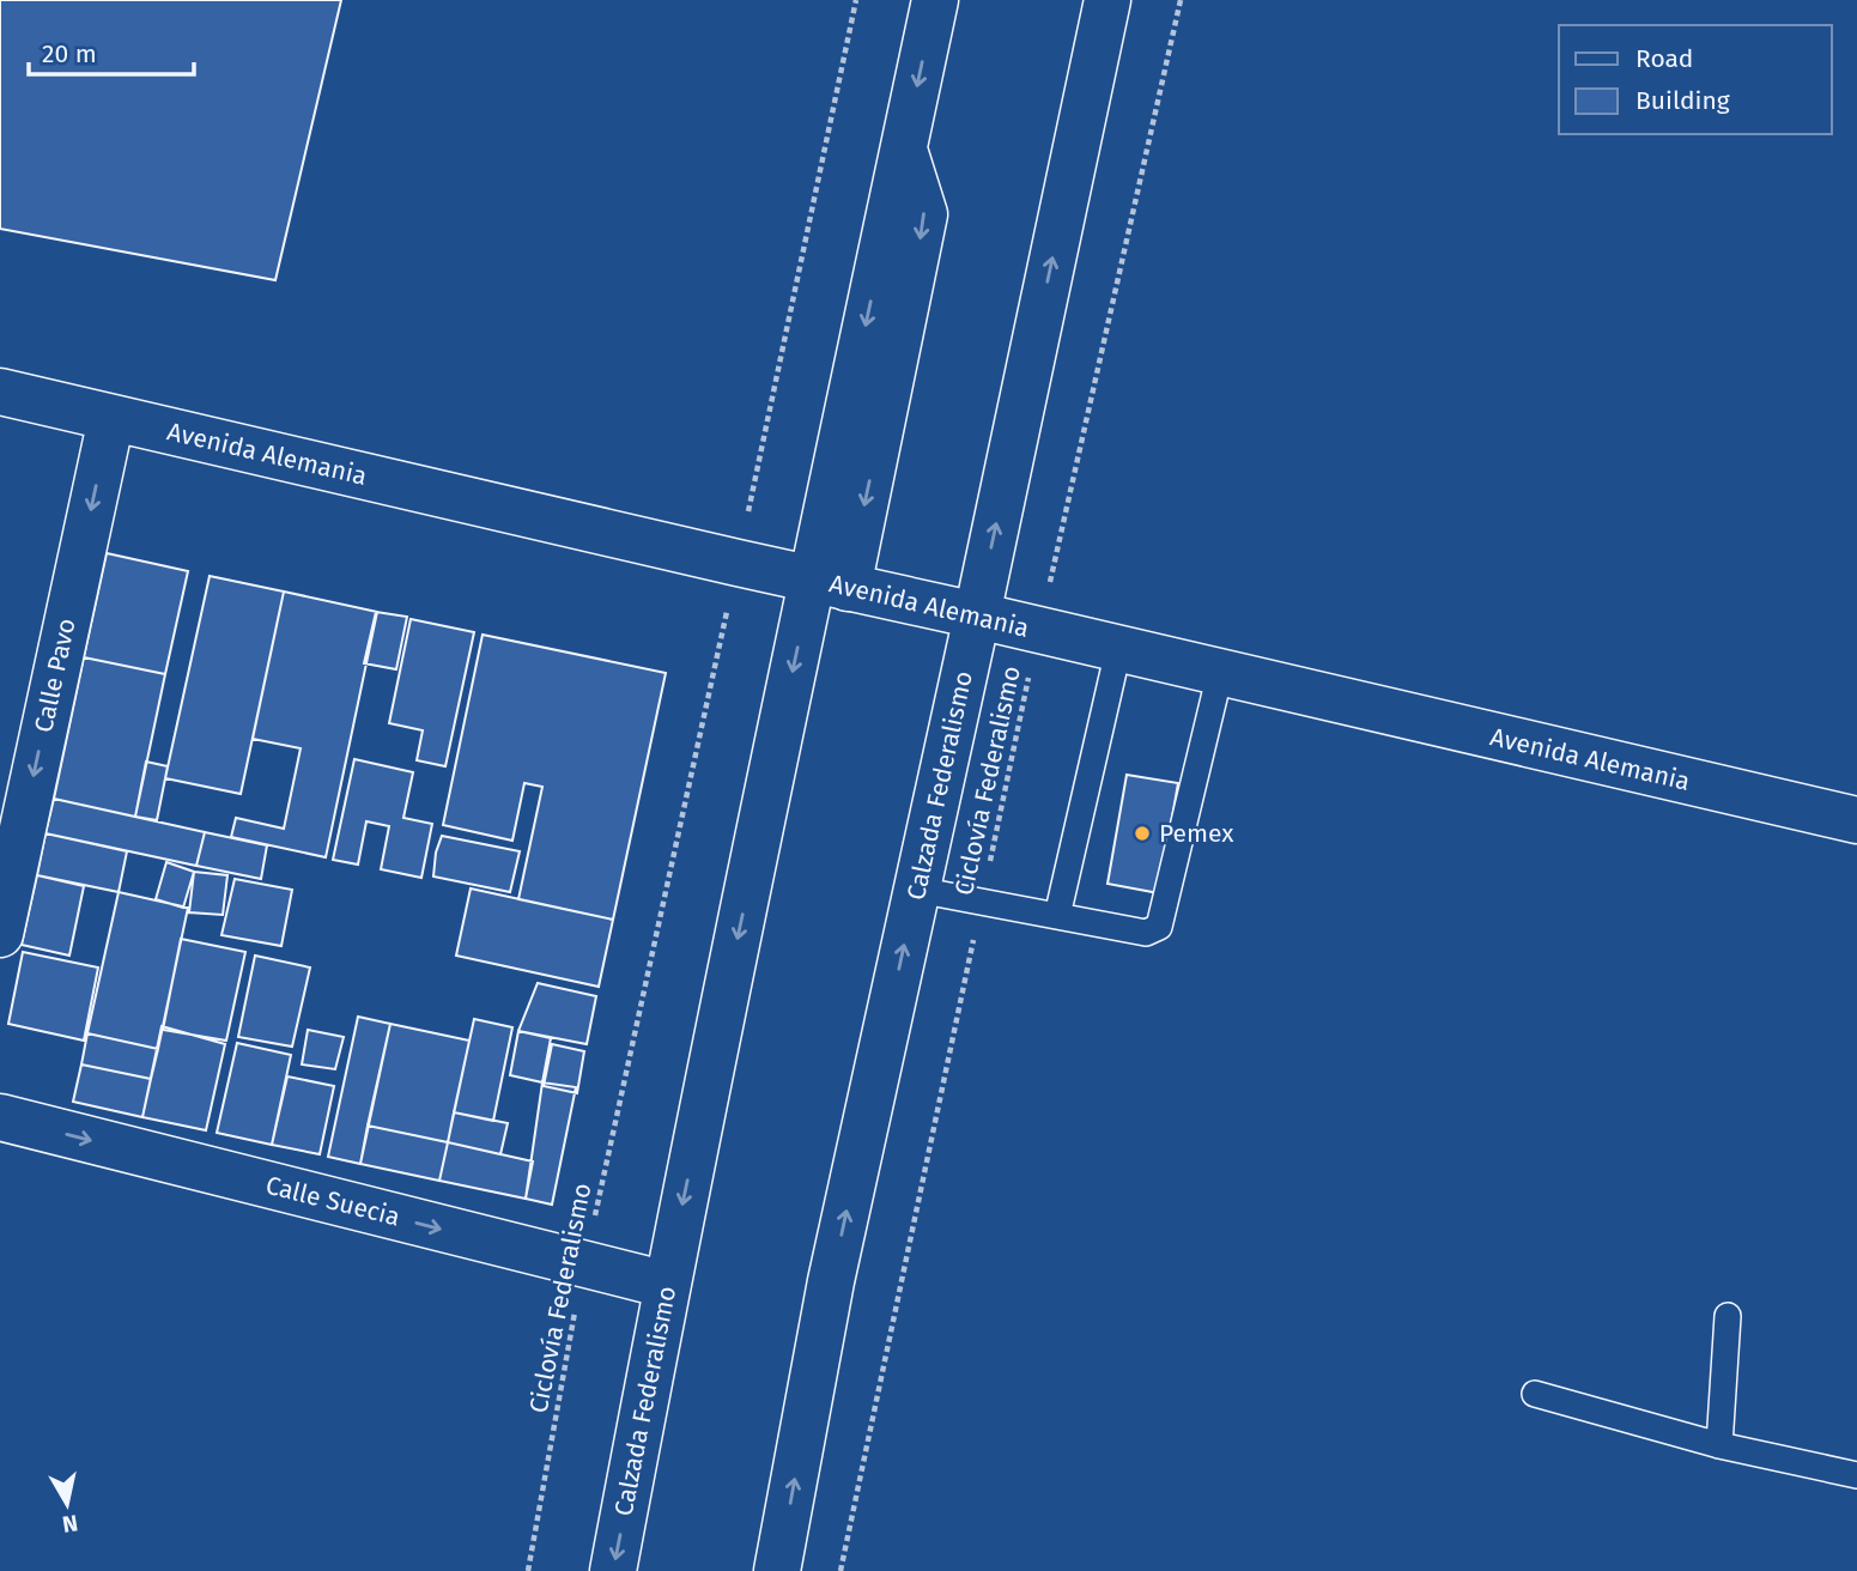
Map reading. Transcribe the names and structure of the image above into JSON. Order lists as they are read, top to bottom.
{
  "streets": {
    "main road": [
      "Avenida Alemania",
      "Calle Pavo",
      "Calzada Federalismo",
      "Calle Suecia"
    ],
    "path": ["Ciclovía Federalismo"]
  },
  "crossings": [
    ["Avenida Alemania", "Calle Pavo"],
    ["Avenida Alemania", "Ciclovía Federalismo"],
    ["Avenida Alemania", "Calzada Federalismo"],
    ["Ciclovía Federalismo", "Calle Suecia"],
    ["Calzada Federalismo", "Calle Suecia"]
  ],
  "one_way": ["Calle Pavo", "Calle Suecia"],
  "places": ["Pemex"],
  "legend": ["Road", "Building"],
  "scale_bar": "20 m",
  "north": "bottom"
}
